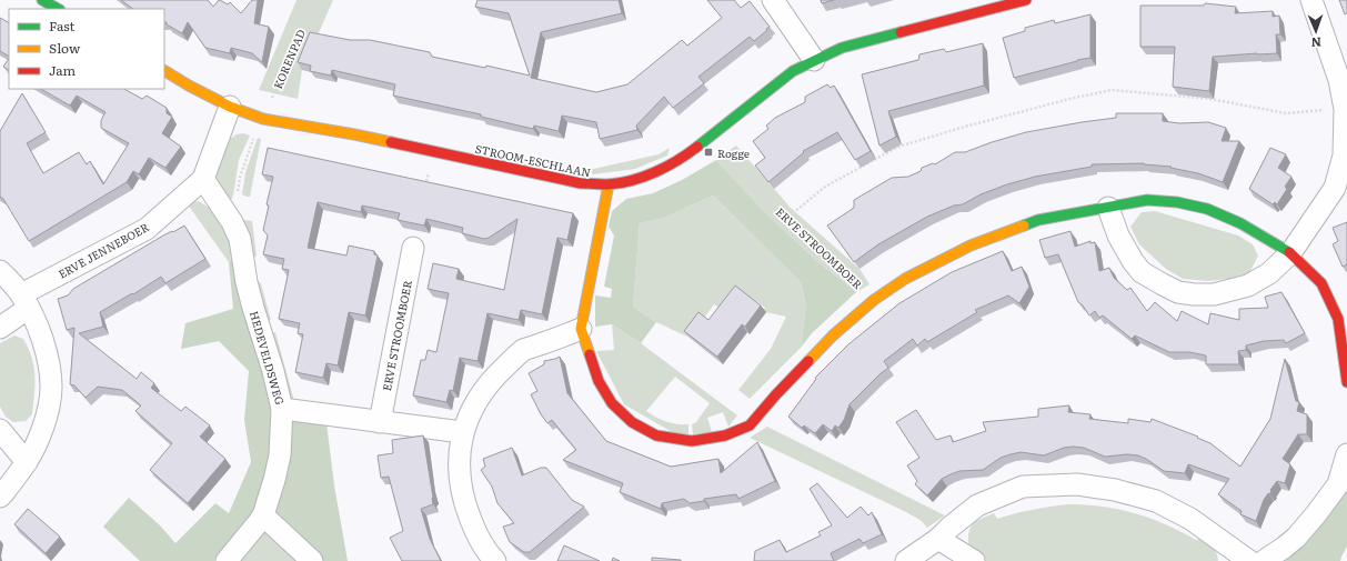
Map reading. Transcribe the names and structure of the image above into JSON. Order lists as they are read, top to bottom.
{
  "streets": {
    "street": [
      "STROOM-ESCHLAAN",
      "ERVE STROOMBOER",
      "ERVE JENNEBOER",
      "HEDEVELDSWEG"
    ],
    "path": ["KORENPAD"]
  },
  "crossings": [
    ["KORENPAD", "STROOM-ESCHLAAN"],
    ["KORENPAD", "HEDEVELDSWEG"],
    ["STROOM-ESCHLAAN", "ERVE STROOMBOER"],
    ["STROOM-ESCHLAAN", "ERVE JENNEBOER"],
    ["ERVE JENNEBOER", "HEDEVELDSWEG"]
  ],
  "places": {
    "transit": ["Rogge"]
  },
  "legend": ["Fast", "Slow", "Jam"],
  "north": "bottom"
}
